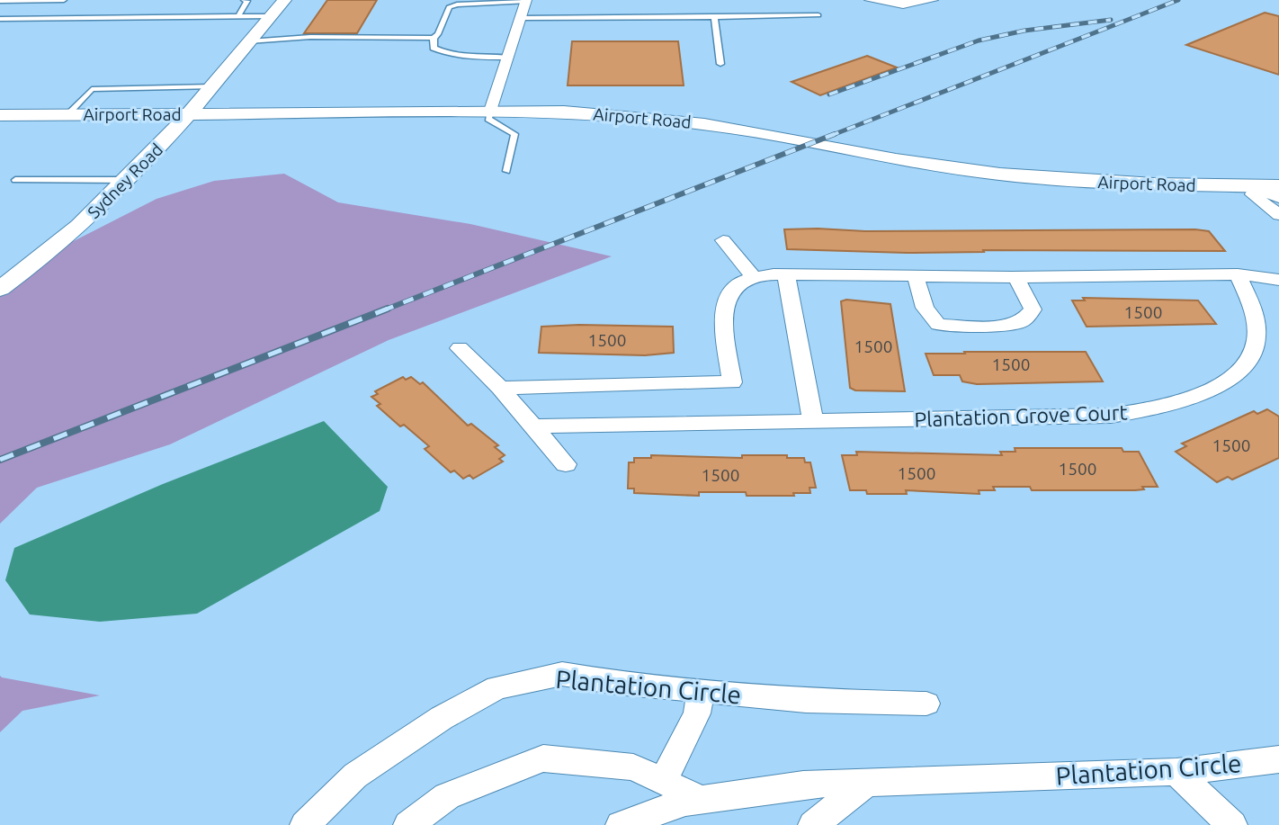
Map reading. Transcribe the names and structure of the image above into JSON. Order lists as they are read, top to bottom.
{
  "streets": {
    "street": [
      "Airport Road",
      "Sydney Road",
      "Plantation Grove Court",
      "Plantation Circle"
    ]
  },
  "crossings": [
    ["Airport Road", "Sydney Road"]
  ],
  "house_numbers": [
    "1500",
    "1500",
    "1500",
    "1500",
    "1500",
    "1500",
    "1500",
    "1500"
  ]
}
